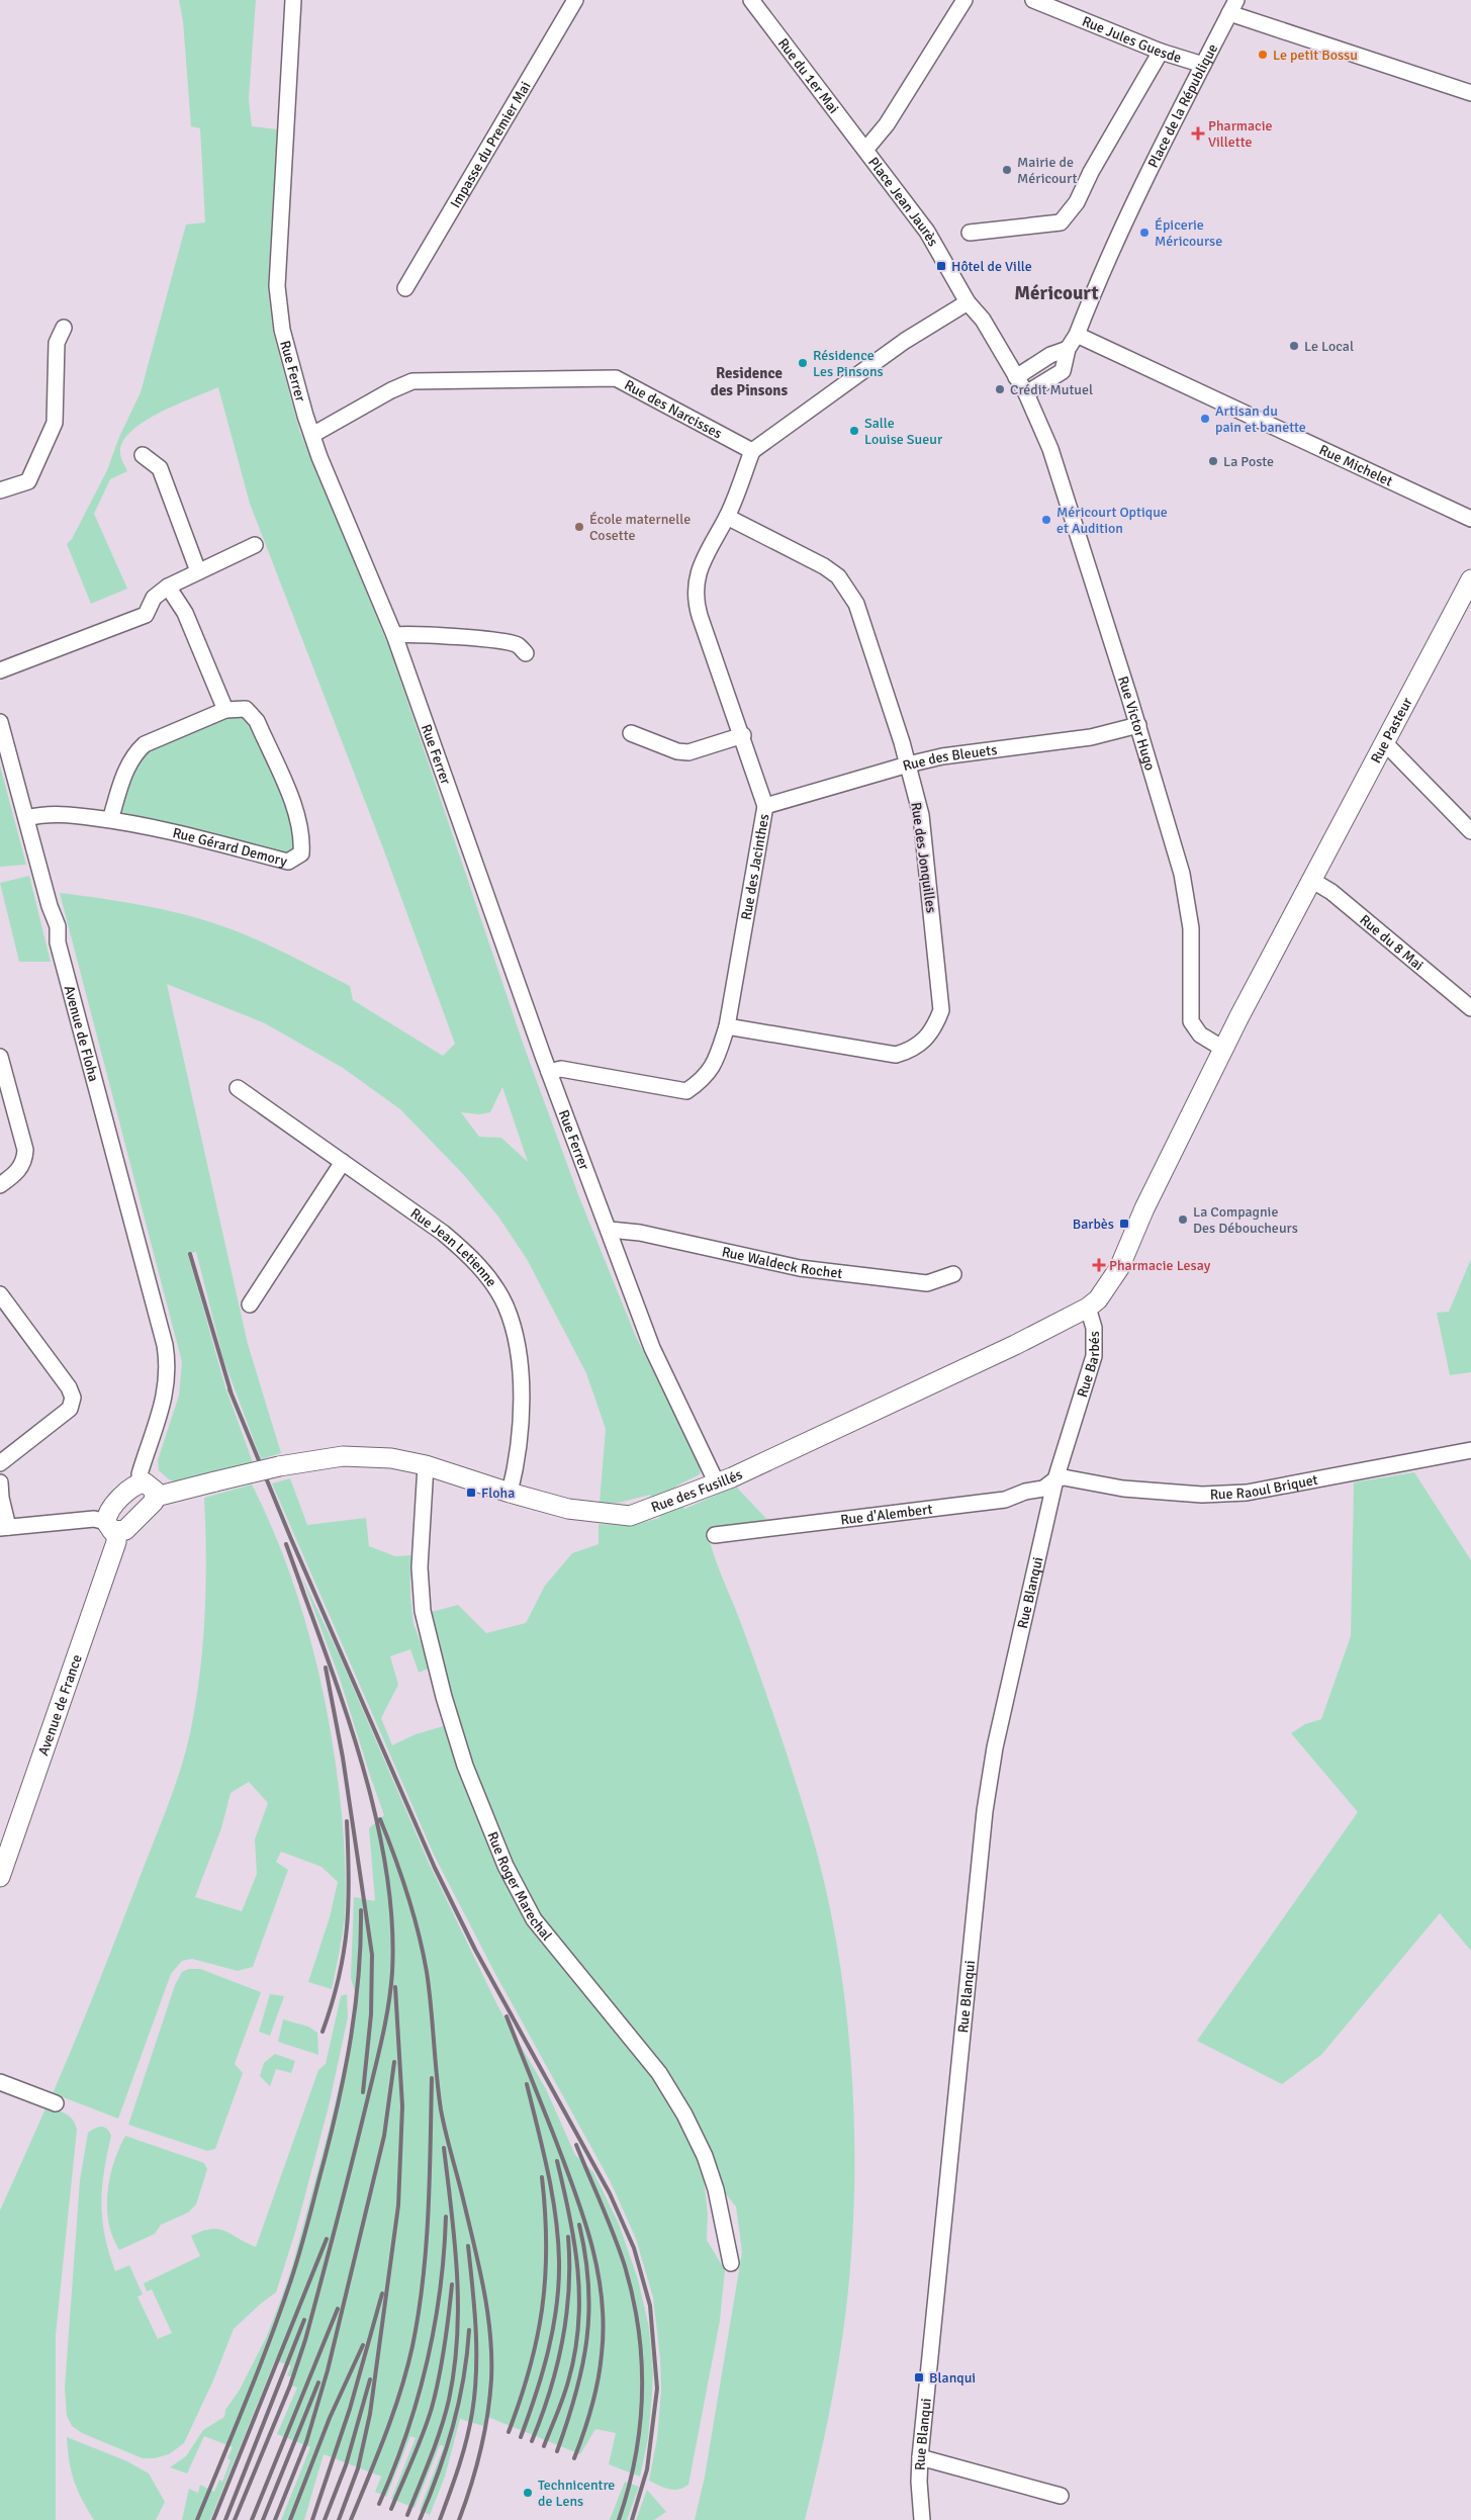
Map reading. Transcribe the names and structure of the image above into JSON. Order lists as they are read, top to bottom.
{
  "streets": {
    "street": [
      "Rue Jules Guesde",
      "Rue du 1er Mai",
      "Place de la République",
      "Impasse du Premier Mai",
      "Place Jean Jaurès",
      "Rue Ferrer",
      "Rue des Narcisses",
      "Rue Michelet",
      "Rue Victor Hugo",
      "Rue Pasteur",
      "Rue des Bleuets",
      "Rue Gérard Demory",
      "Rue des Jonquilles",
      "Rue des Jacinthes",
      "Rue du 8 Mai",
      "Avenue de Floha",
      "Rue Jean Letienne",
      "Rue Waldeck Rochet",
      "Rue Barbés",
      "Rue Raoul Briquet",
      "Rue des Fusillés",
      "Rue d'Alembert",
      "Rue Blanqui",
      "Avenue de France",
      "Rue Roger Marechal"
    ]
  },
  "crossings": [
    ["Rue Jules Guesde", "Place de la République"],
    ["Rue du 1er Mai", "Place Jean Jaurès"],
    ["Place de la République", "Rue Michelet"],
    ["Place Jean Jaurès", "Rue Victor Hugo"],
    ["Rue Ferrer", "Rue des Narcisses"],
    ["Rue Ferrer", "Rue des Jacinthes"],
    ["Rue Ferrer", "Rue Waldeck Rochet"],
    ["Rue Ferrer", "Rue des Fusillés"],
    ["Rue des Narcisses", "Rue des Jacinthes"],
    ["Rue Victor Hugo", "Rue Pasteur"],
    ["Rue Victor Hugo", "Rue des Bleuets"],
    ["Rue Pasteur", "Rue du 8 Mai"],
    ["Rue Pasteur", "Rue Barbés"],
    ["Rue Pasteur", "Rue des Fusillés"],
    ["Rue des Bleuets", "Rue des Jonquilles"],
    ["Rue des Bleuets", "Rue des Jacinthes"],
    ["Rue Gérard Demory", "Avenue de Floha"],
    ["Rue des Jonquilles", "Rue des Jacinthes"],
    ["Rue Jean Letienne", "Rue des Fusillés"],
    ["Rue Barbés", "Rue Raoul Briquet"],
    ["Rue Barbés", "Rue des Fusillés"],
    ["Rue Barbés", "Rue d'Alembert"],
    ["Rue Barbés", "Rue Blanqui"],
    ["Rue Raoul Briquet", "Rue d'Alembert"],
    ["Rue Raoul Briquet", "Rue Blanqui"],
    ["Rue des Fusillés", "Rue Roger Marechal"],
    ["Rue d'Alembert", "Rue Blanqui"]
  ],
  "districts": ["Méricourt", "Residence des Pinsons"],
  "places": {
    "other": [
      "Le petit Bossu",
      "Mairie de Méricourt",
      "Épicerie Méricourse",
      "Le Local",
      "Résidence Les Pinsons",
      "Crédit Mutuel",
      "Artisan du pain et banette",
      "Salle Louise Sueur",
      "La Poste",
      "Méricourt Optique et Audition",
      "École maternelle Cosette",
      "La Compagnie Des Déboucheurs",
      "Technicentre de Lens"
    ],
    "health": ["Pharmacie Villette", "Pharmacie Lesay"],
    "transit": [
      "Hôtel de Ville",
      "Barbès",
      "Floha",
      "Blanqui"
    ]
  }
}
